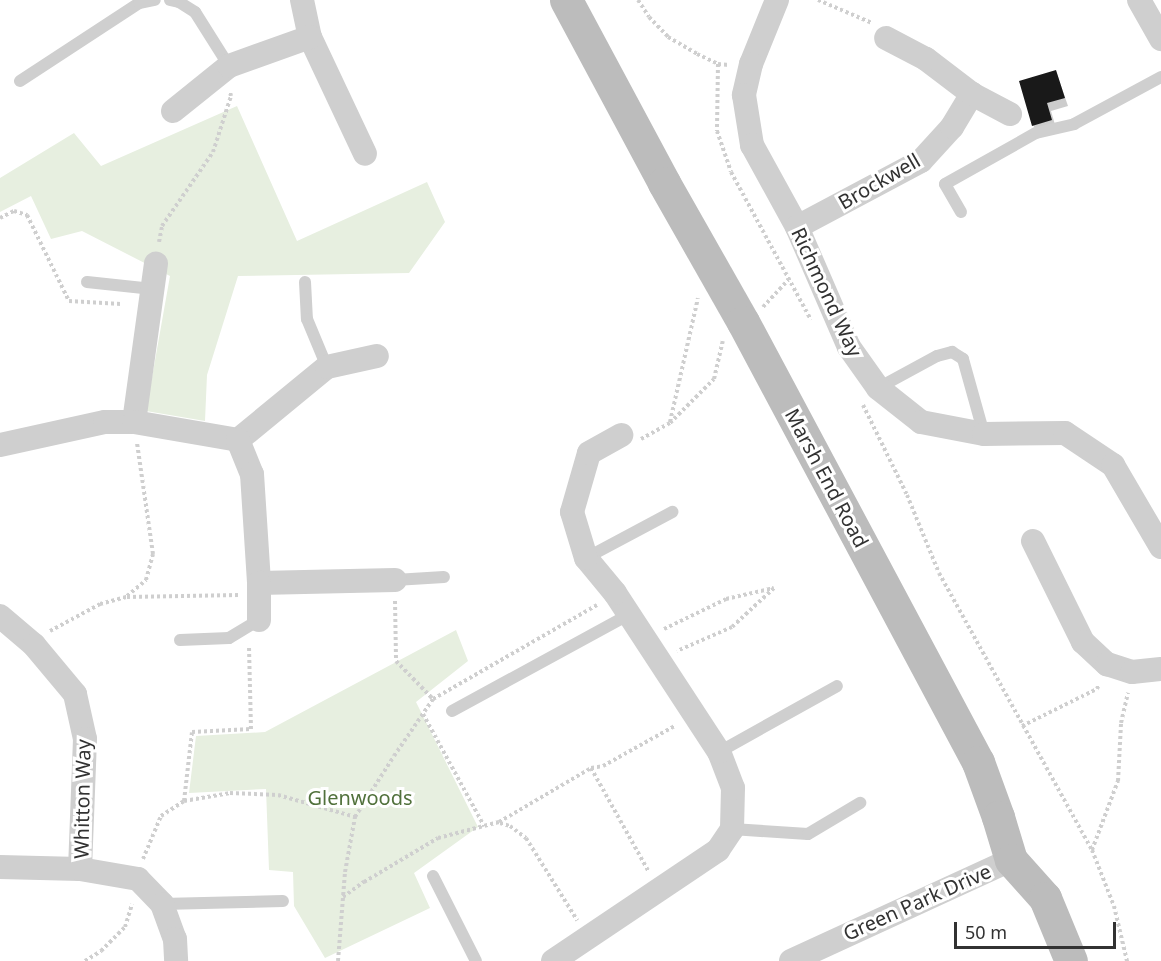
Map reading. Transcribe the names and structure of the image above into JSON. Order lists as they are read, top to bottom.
{
  "streets": {
    "street": [
      "Brockwell",
      "Richmond Way",
      "Marsh End Road",
      "Whitton Way",
      "Green Park Drive"
    ]
  },
  "crossings": [
    ["Brockwell", "Richmond Way"],
    ["Marsh End Road", "Green Park Drive"]
  ],
  "parks": ["Glenwoods"],
  "scale_bar": "50 m"
}
